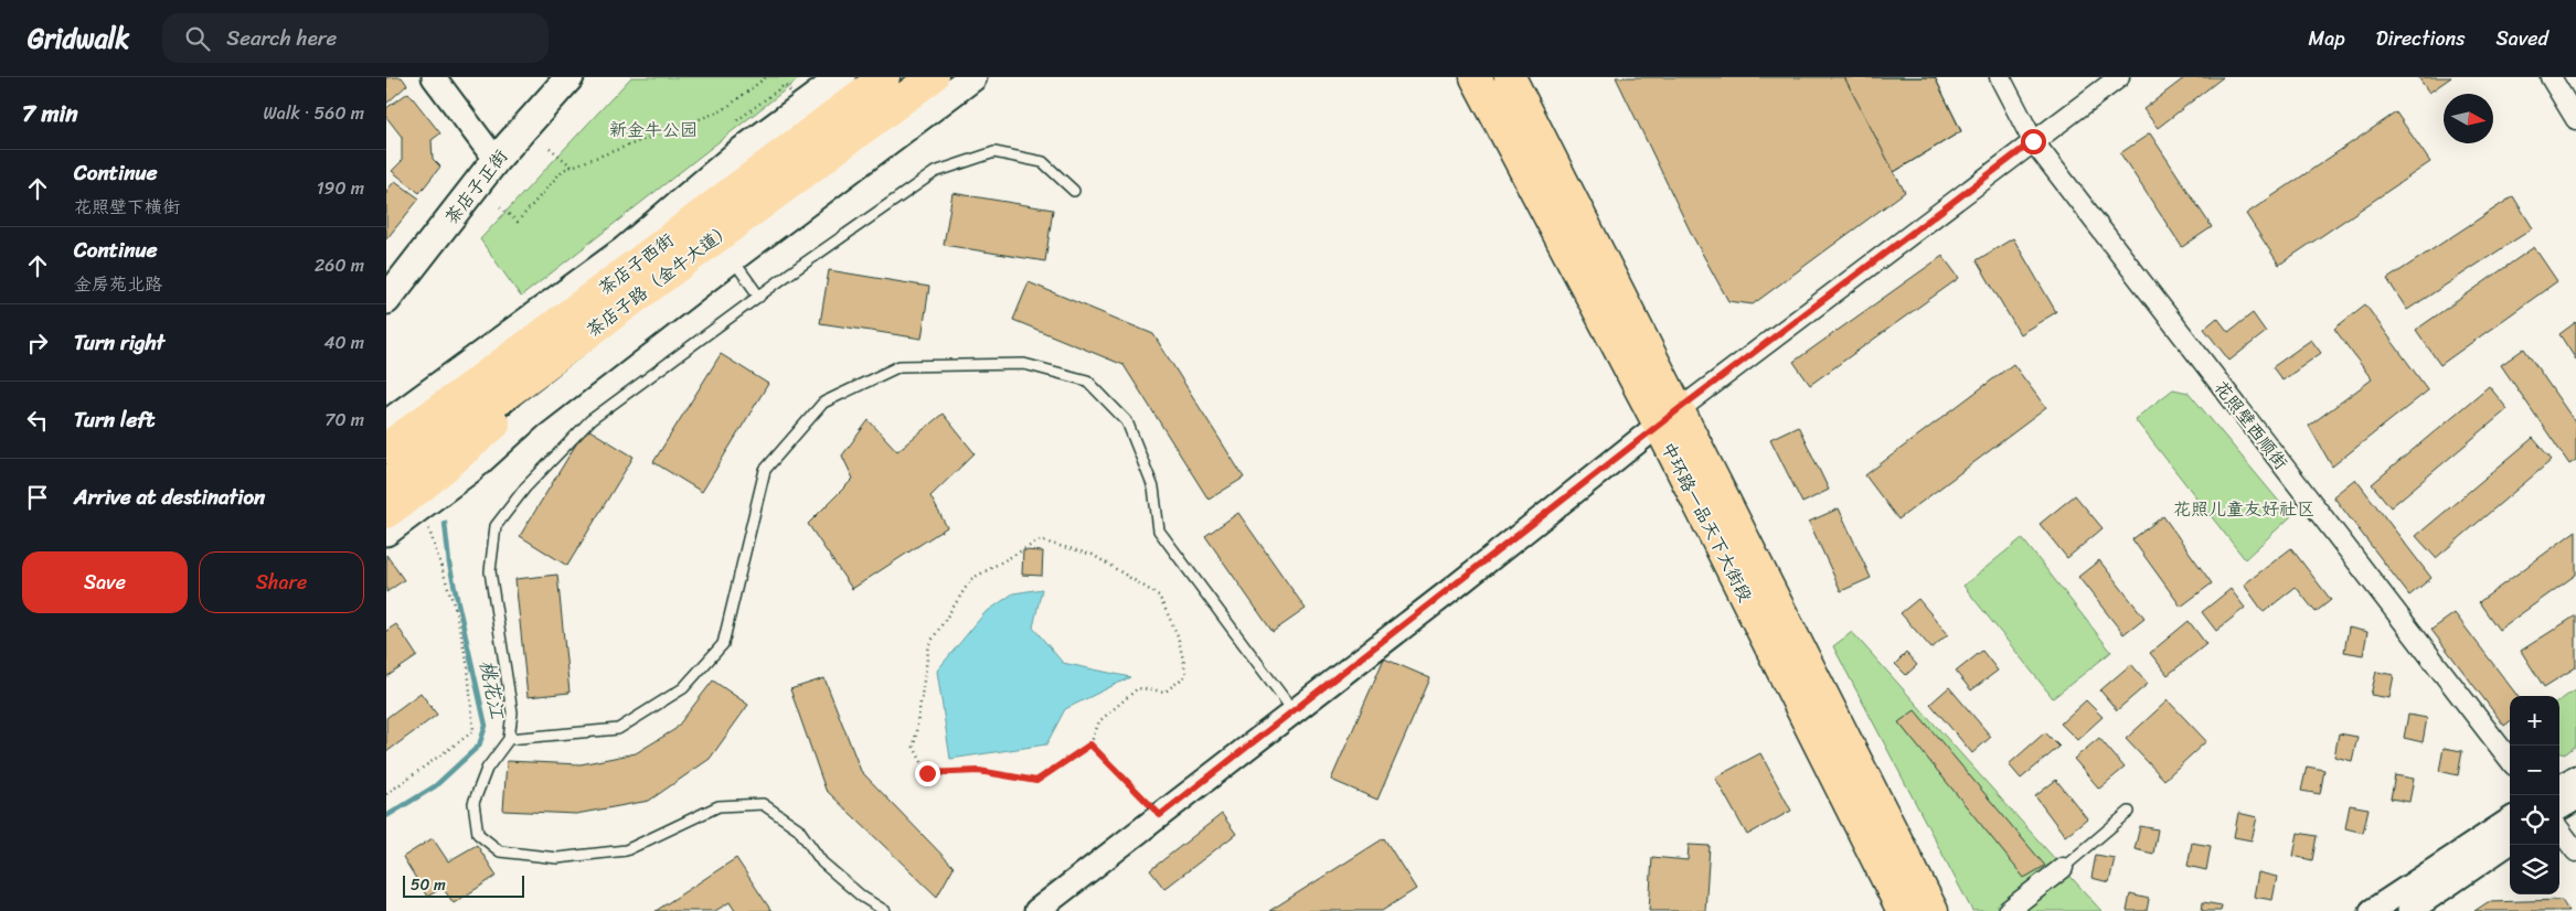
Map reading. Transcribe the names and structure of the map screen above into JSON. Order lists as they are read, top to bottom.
{
  "streets": {
    "main road": [
      "茶店子正街",
      "茶店子西街",
      "茶店子路（金牛大道）",
      "中环路一品天下大街段"
    ],
    "street": ["花照壁西顺街"]
  },
  "water": ["桃花江"],
  "parks": ["新金牛公园", "花照儿童友好社区"],
  "scale_bar": "50 m",
  "north": "right",
  "page": {
    "header": "Gridwalk",
    "search": "Search here",
    "nav": ["Map", "Directions", "Saved"],
    "heading": ["7 min", "Walk · 560 m"],
    "list": [
      ["Continue", "花照壁下横街", "190 m"],
      ["Continue", "金房苑北路", "260 m"],
      ["Turn right", "40 m"],
      ["Turn left", "70 m"],
      "Arrive at destination"
    ],
    "buttons": ["Save", "Share"],
    "map_buttons": ["+", "−"],
    "scale": "50 m"
  }
}
